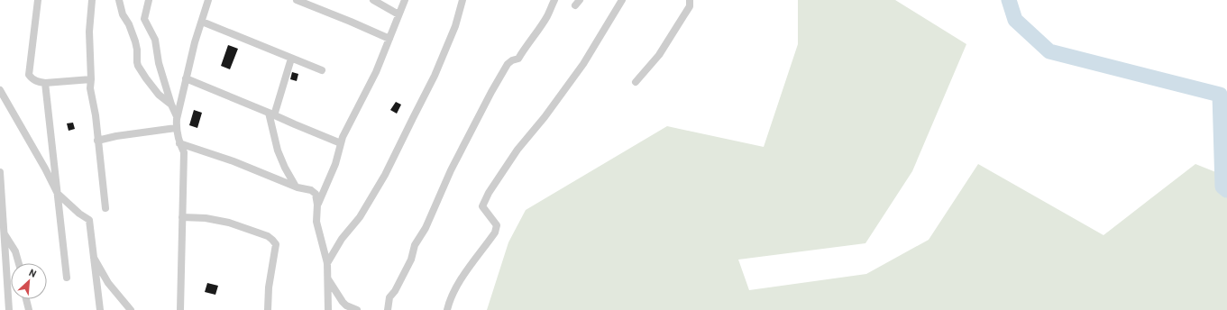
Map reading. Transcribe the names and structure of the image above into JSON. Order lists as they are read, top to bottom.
{
  "north": "top right"
}
